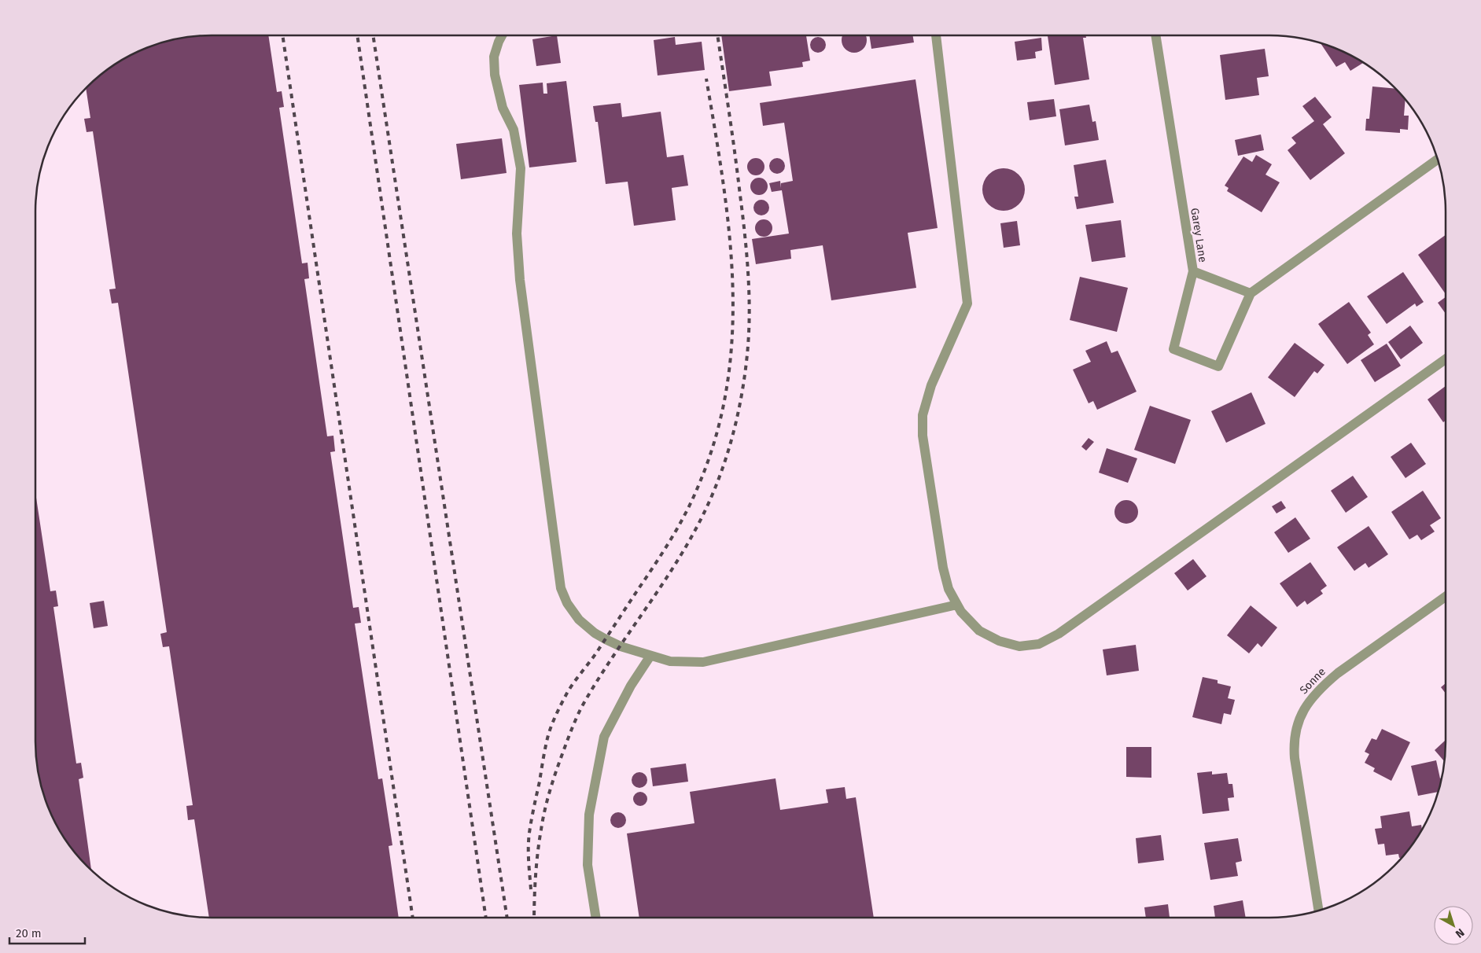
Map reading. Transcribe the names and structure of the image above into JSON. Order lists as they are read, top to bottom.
{
  "streets": {
    "street": ["Garey Lane", "Sonne"]
  },
  "scale_bar": "20 m",
  "north": "bottom right"
}
